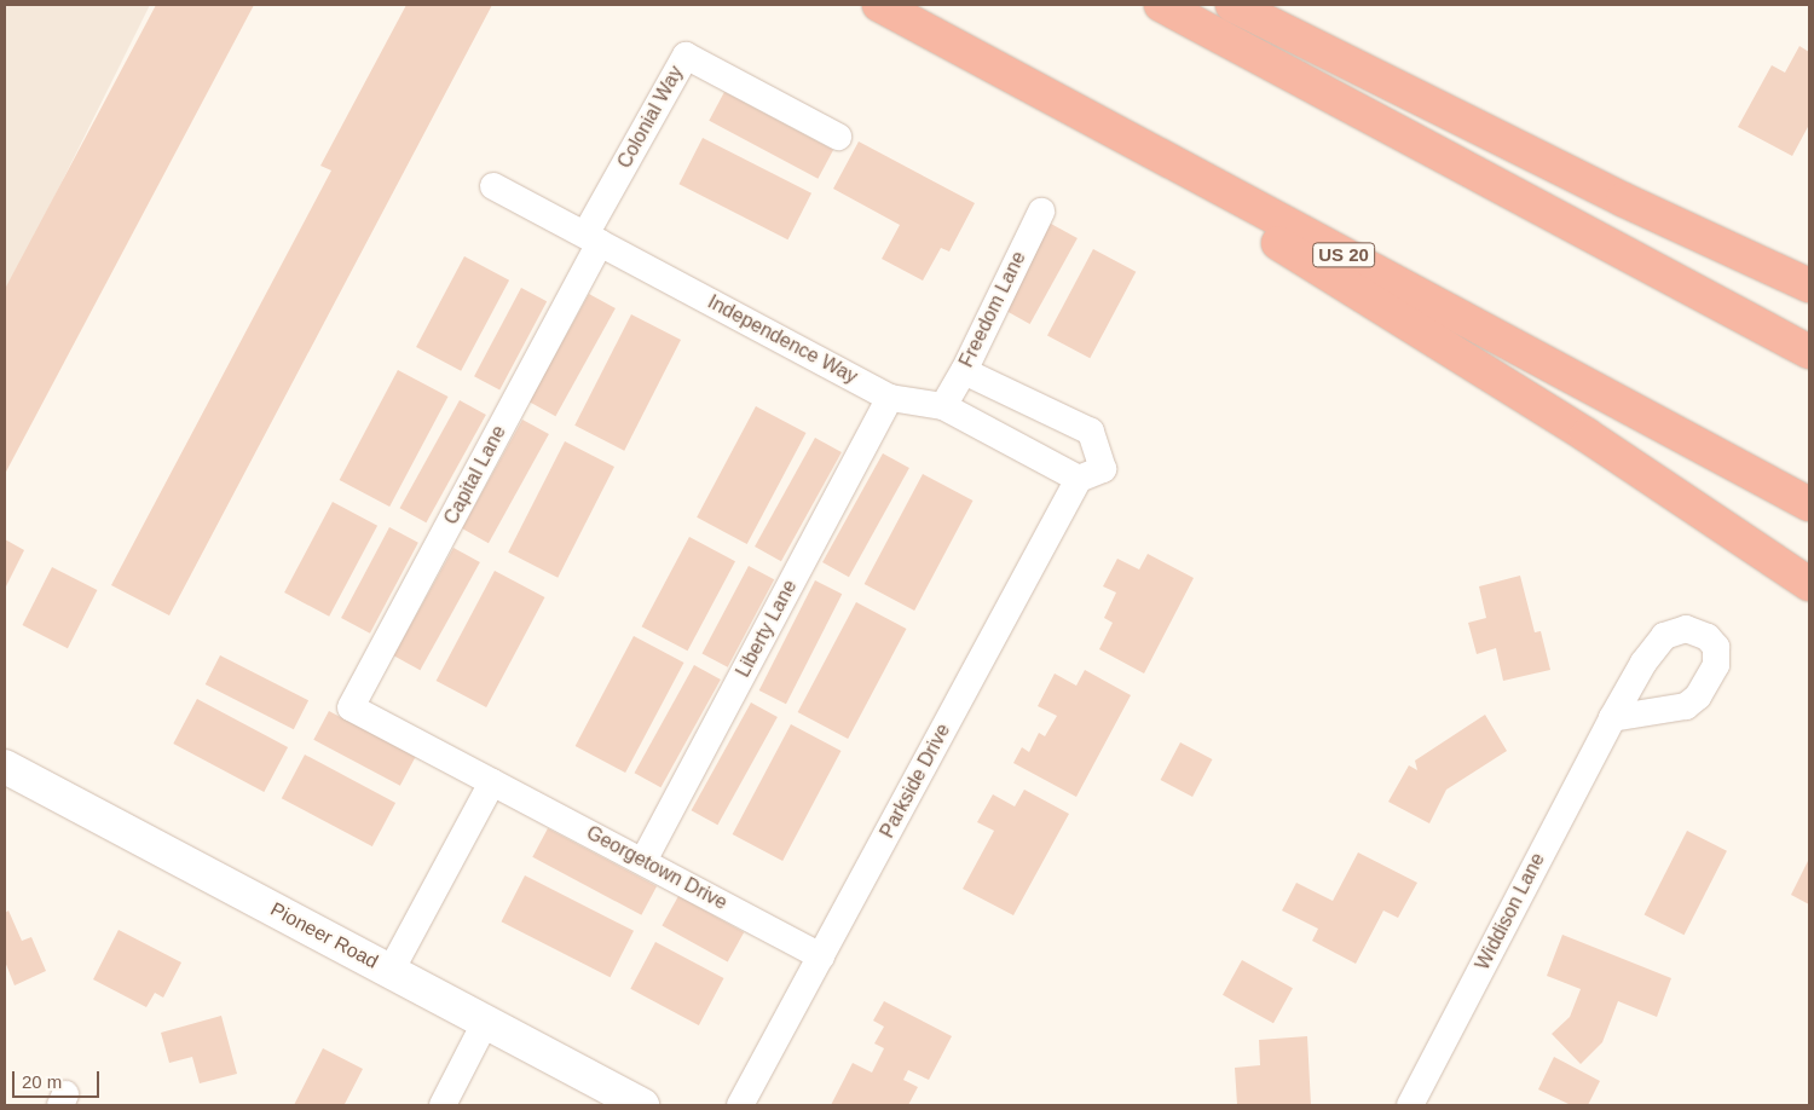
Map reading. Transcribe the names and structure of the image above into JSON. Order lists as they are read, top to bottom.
{
  "streets": {
    "highway": ["US 20"],
    "street": [
      "Colonial Way",
      "Freedom Lane",
      "Independence Way",
      "Capital Lane",
      "Liberty Lane",
      "Parkside Drive",
      "Georgetown Drive",
      "Widdison Lane",
      "Pioneer Road"
    ]
  },
  "crossings": [
    ["Colonial Way", "Independence Way"],
    ["Colonial Way", "Capital Lane"],
    ["Freedom Lane", "Independence Way"],
    ["Independence Way", "Capital Lane"],
    ["Independence Way", "Liberty Lane"],
    ["Independence Way", "Parkside Drive"],
    ["Capital Lane", "Georgetown Drive"],
    ["Liberty Lane", "Georgetown Drive"],
    ["Parkside Drive", "Georgetown Drive"]
  ],
  "scale_bar": "20 m"
}
